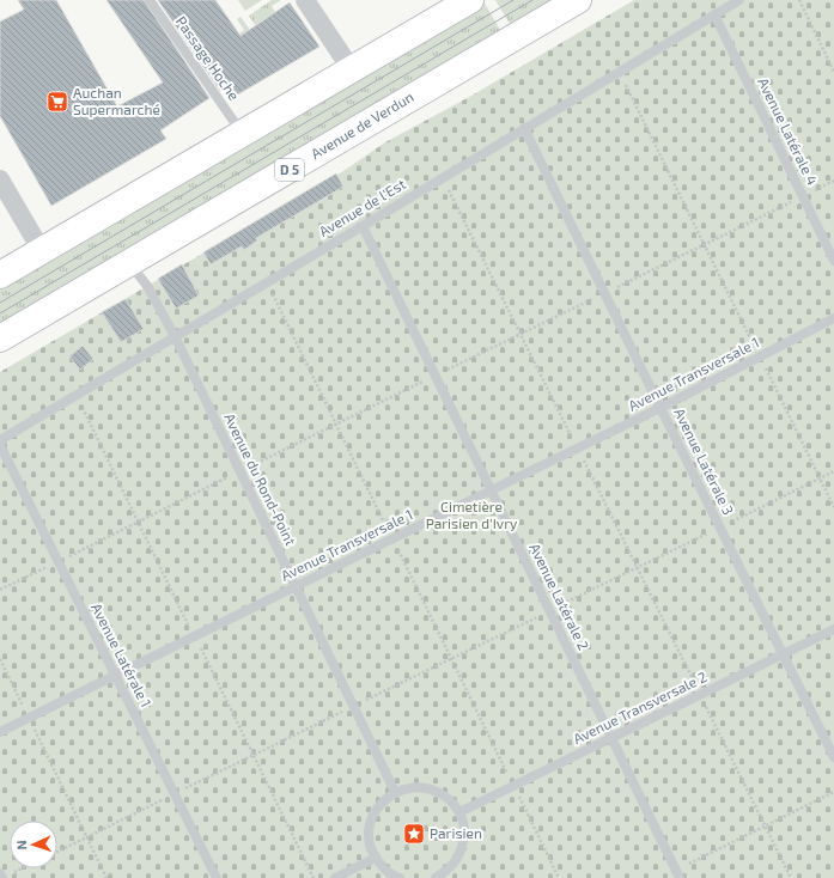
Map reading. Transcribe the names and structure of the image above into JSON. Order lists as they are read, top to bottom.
{
  "streets": {
    "main road": ["Avenue de Verdun", "D 5"],
    "lane": [
      "Passage Hoche",
      "Avenue Latérale 4",
      "Avenue de l'Est",
      "Avenue Transversale 1",
      "Avenue Latérale 3",
      "Avenue du Rond-Point",
      "Avenue Latérale 2",
      "Avenue Latérale 1",
      "Avenue Transversale 2"
    ]
  },
  "crossings": [
    ["Avenue de Verdun", "Avenue du Rond-Point"],
    ["Avenue Latérale 4", "Avenue de l'Est"],
    ["Avenue de l'Est", "Avenue Latérale 3"],
    ["Avenue de l'Est", "Avenue du Rond-Point"],
    ["Avenue de l'Est", "Avenue Latérale 2"],
    ["Avenue Transversale 1", "Avenue Latérale 3"],
    ["Avenue Transversale 1", "Avenue du Rond-Point"],
    ["Avenue Transversale 1", "Avenue Latérale 2"],
    ["Avenue Transversale 1", "Avenue Latérale 1"],
    ["Avenue Latérale 3", "Avenue Transversale 2"],
    ["Avenue Latérale 2", "Avenue Transversale 2"]
  ],
  "parks": ["Cimetière Parisien d'Ivry"],
  "places": {
    "supermarket": ["Auchan Supermarché"],
    "place": ["Parisien"]
  },
  "north": "left"
}
